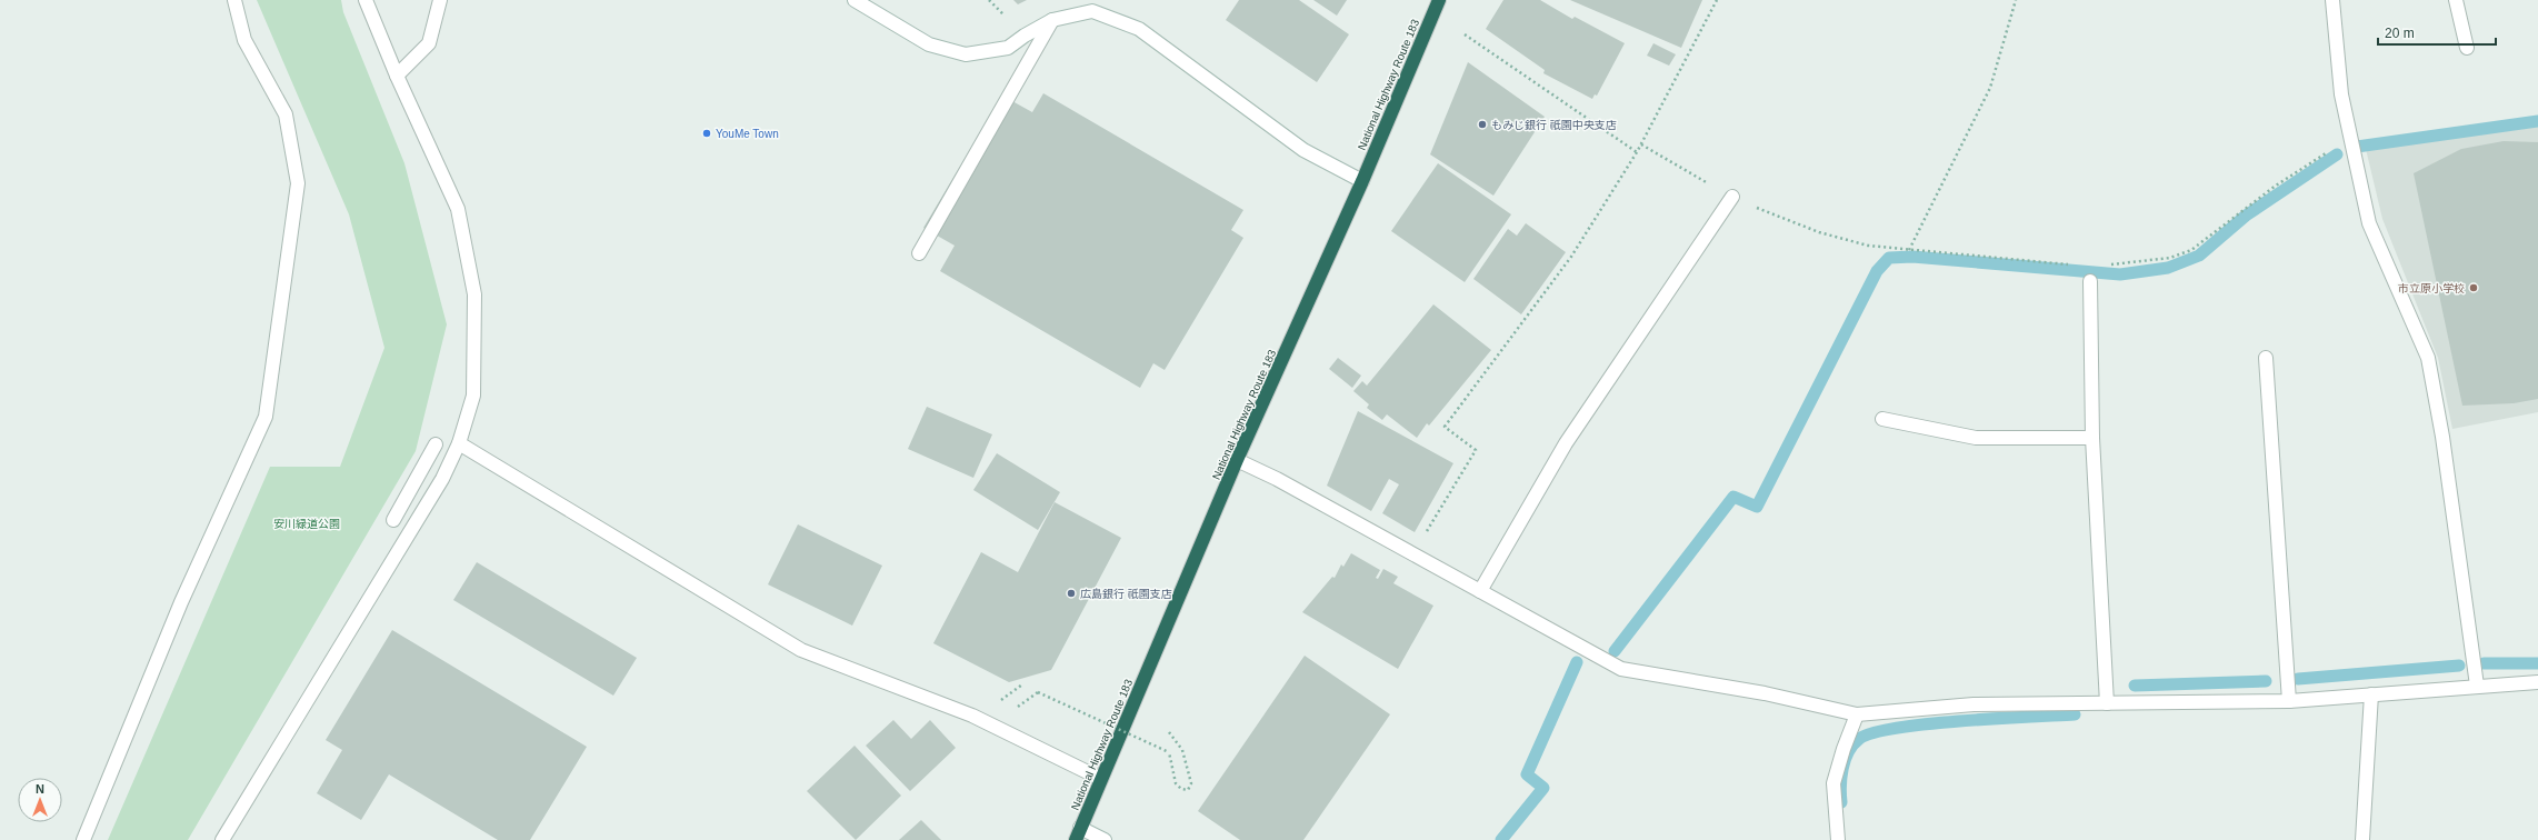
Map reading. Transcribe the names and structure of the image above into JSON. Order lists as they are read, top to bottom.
{
  "streets": {
    "highway": ["National Highway Route 183"]
  },
  "parks": ["安川緑道公園"],
  "places": [
    "もみじ銀行 祇園中央支店",
    "YouMe Town",
    "市立原小学校",
    "広島銀行 祇園支店"
  ],
  "scale_bar": "20 m",
  "north": "top"
}
